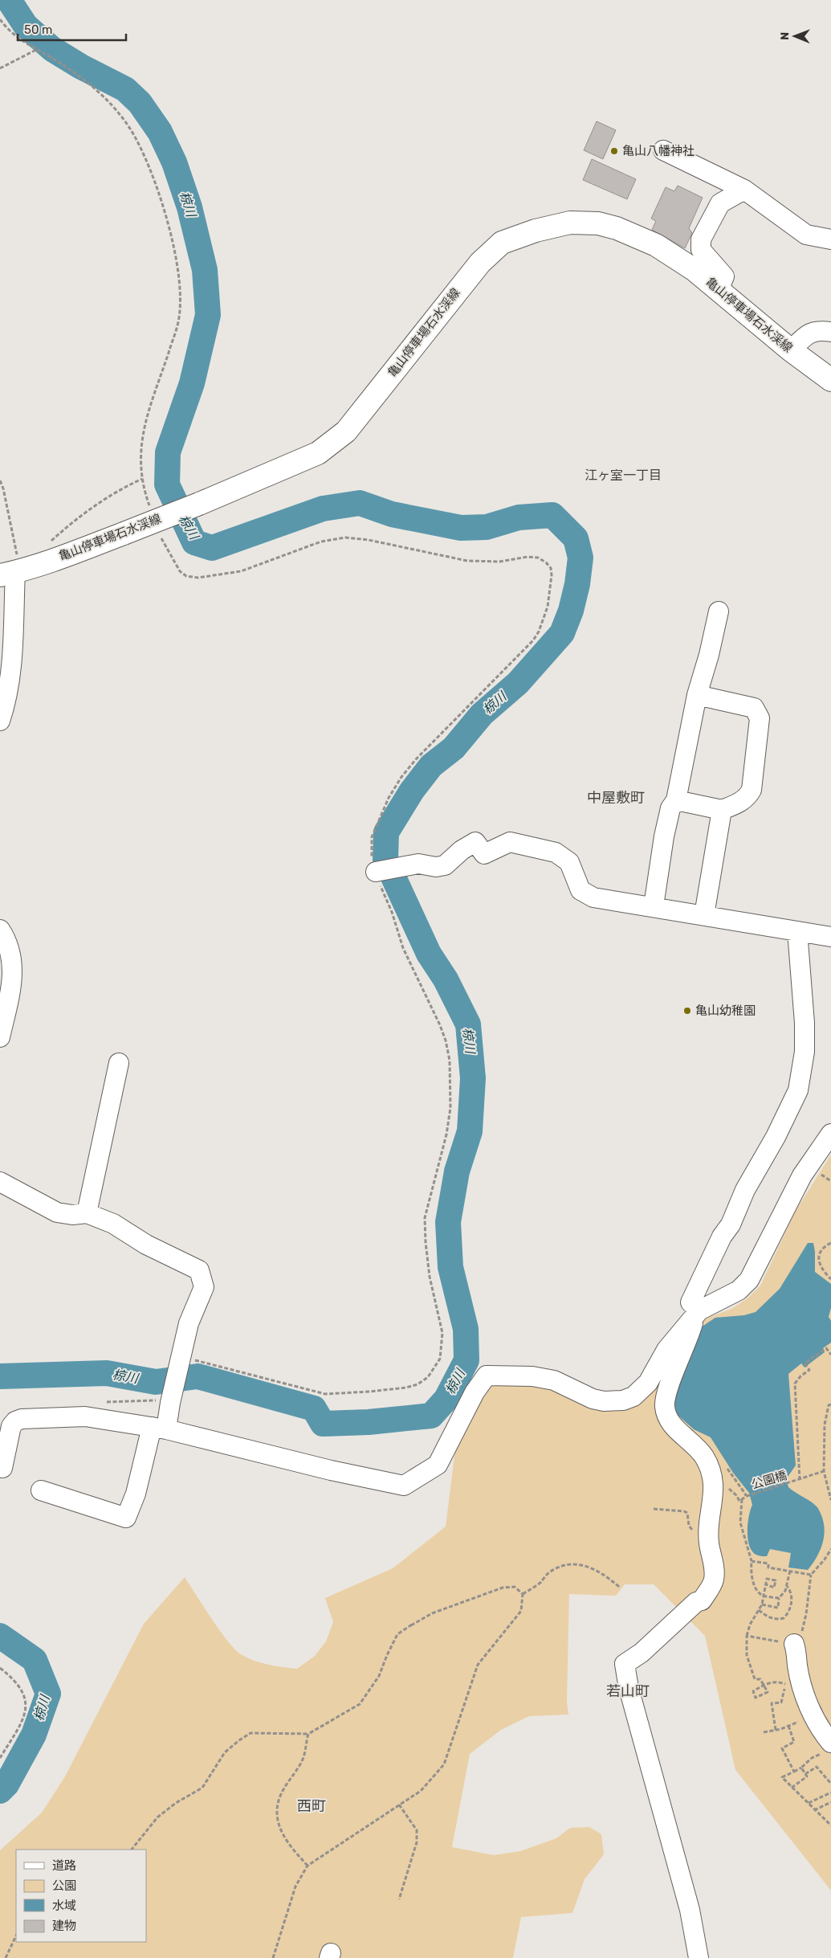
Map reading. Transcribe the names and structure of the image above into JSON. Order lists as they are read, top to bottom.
{
  "streets": {
    "main road": ["亀山停車場石水渓線"],
    "path": ["公園橋"]
  },
  "districts": [
    "江ヶ室一丁目",
    "中屋敷町",
    "若山町",
    "西町"
  ],
  "water": ["椋川"],
  "places": ["亀山八幡神社", "亀山幼稚園"],
  "legend": [
    "道路",
    "公園",
    "水域",
    "建物"
  ],
  "scale_bar": "50 m",
  "north": "left"
}
